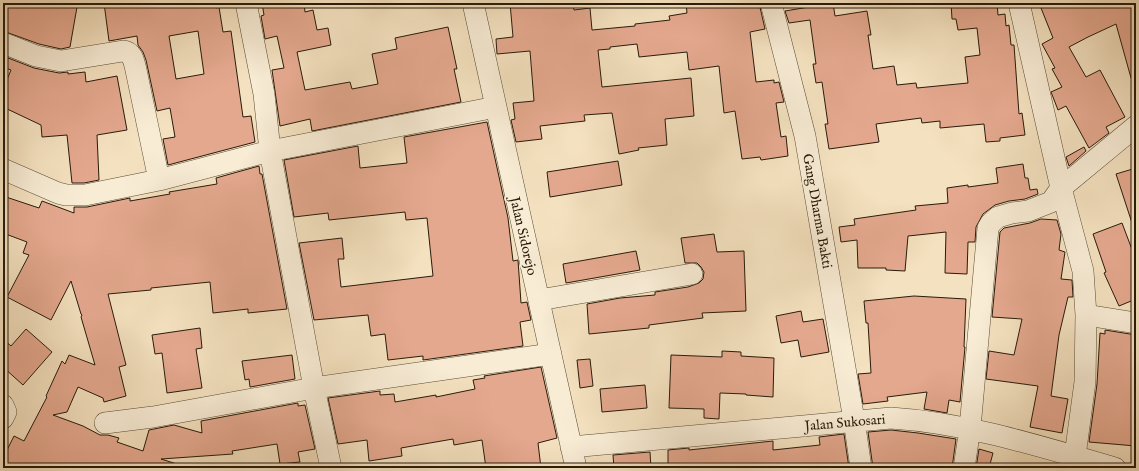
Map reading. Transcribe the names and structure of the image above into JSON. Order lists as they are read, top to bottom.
{
  "streets": {
    "street": ["Gang Dharma Bakti", "Jalan Sidorejo", "Jalan Sukosari"]
  },
  "crossings": [
    ["Gang Dharma Bakti", "Jalan Sukosari"],
    ["Jalan Sidorejo", "Jalan Sukosari"]
  ]
}
